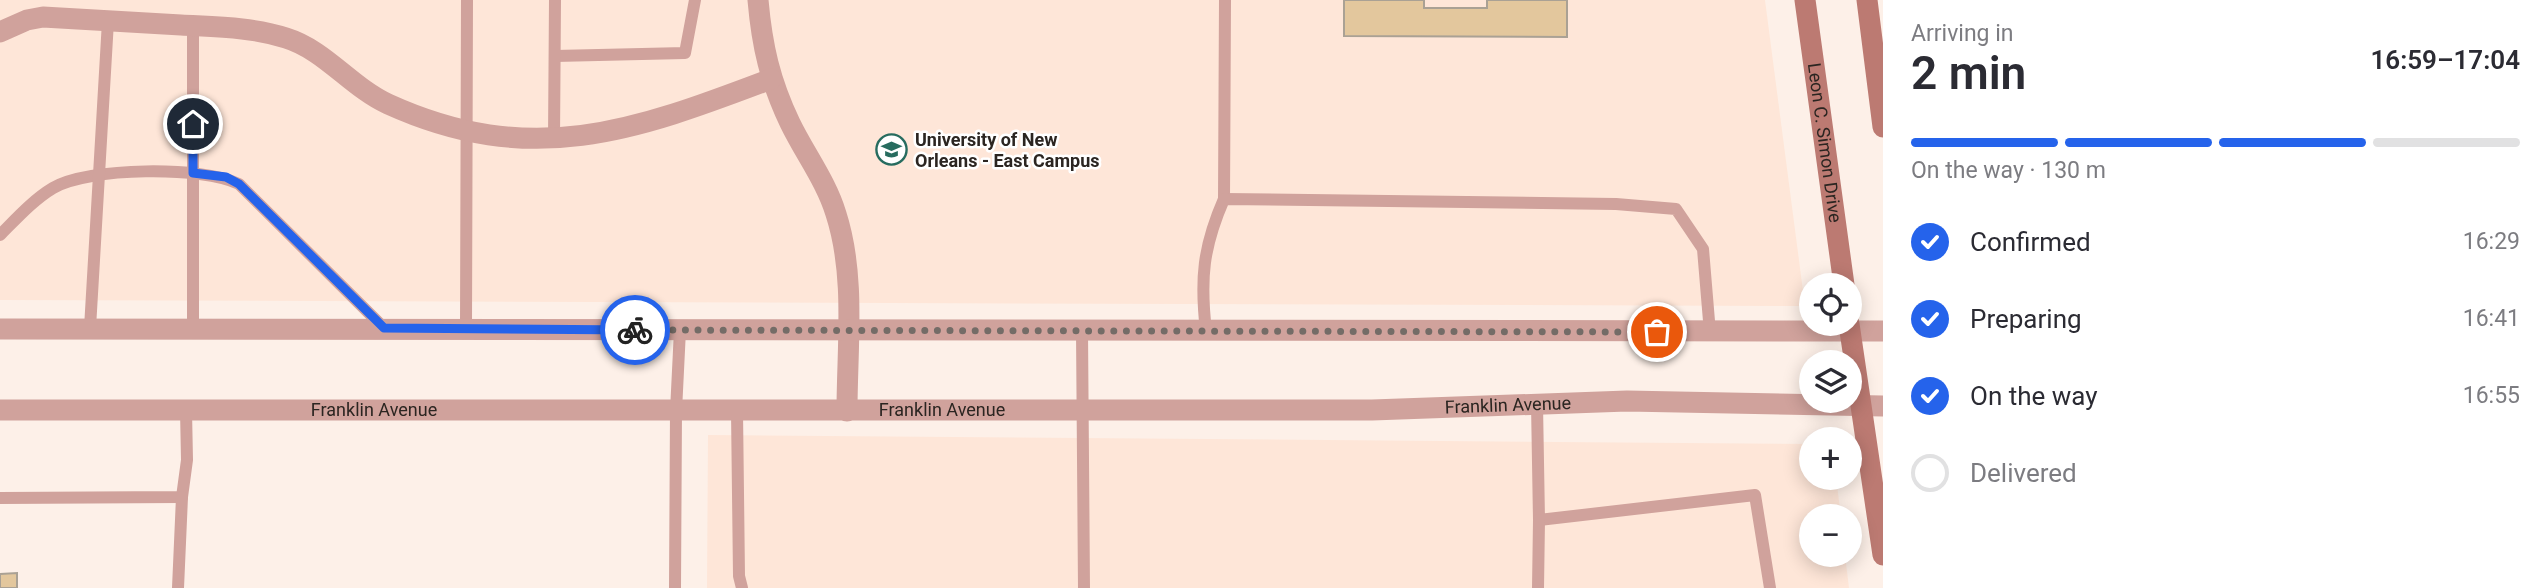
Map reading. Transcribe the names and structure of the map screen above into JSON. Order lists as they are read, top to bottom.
{
  "streets": {
    "main road": ["Leon C. Simon Drive"],
    "street": ["Franklin Avenue"]
  },
  "places": {
    "school or university": ["University of New Orleans - East Campus"]
  },
  "page": {
    "heading": ["2 min", "Arriving in", "16:59–17:04"],
    "bar": "On the way · 130 m",
    "list": [
      ["Confirmed", "16:29"],
      ["Preparing", "16:41"],
      ["On the way", "16:55"],
      "Delivered"
    ],
    "map_buttons": ["+", "−"]
  }
}
